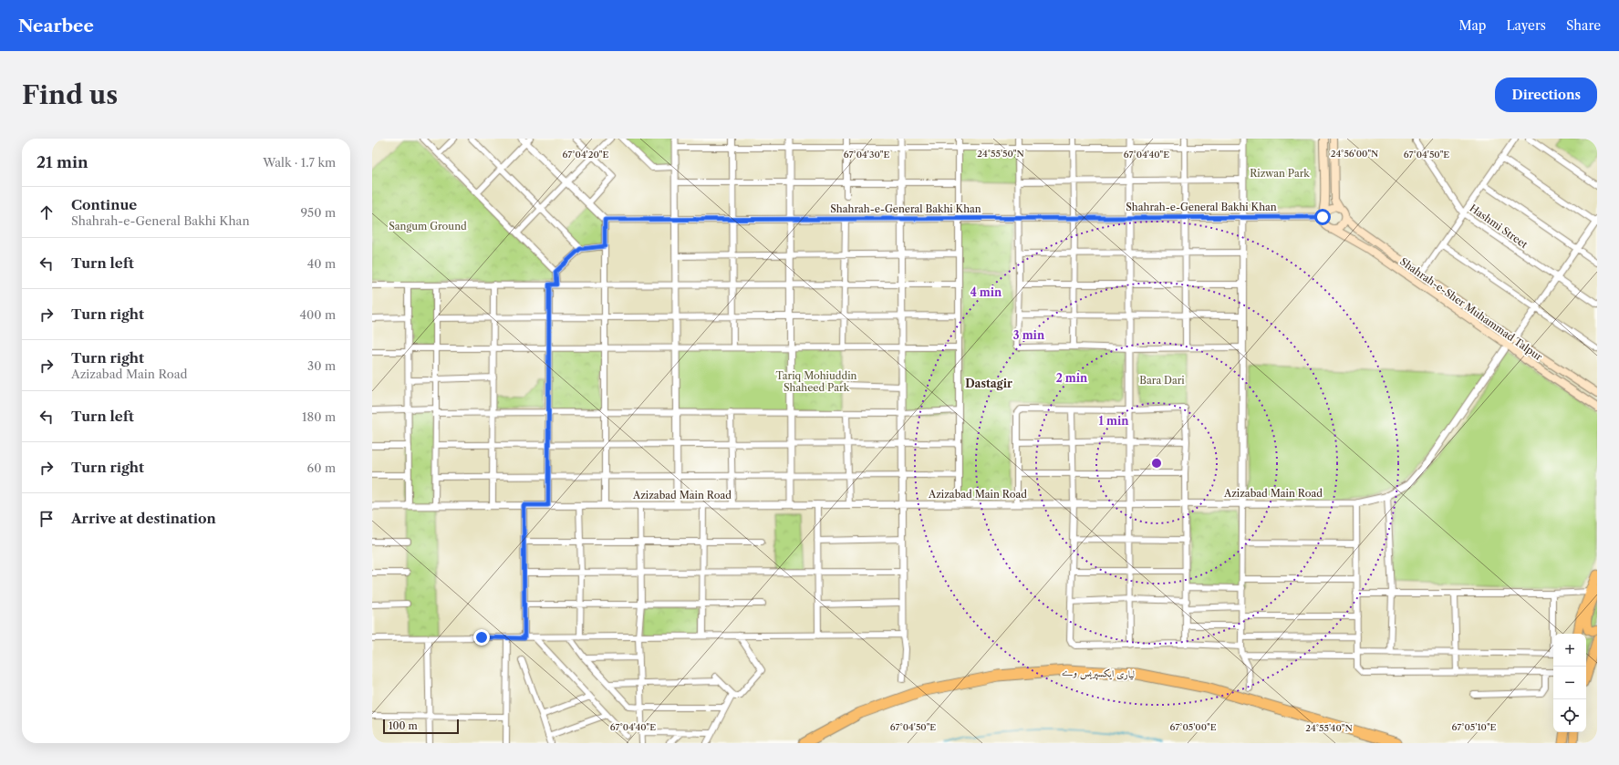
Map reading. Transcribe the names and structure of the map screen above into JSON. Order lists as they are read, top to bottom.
{
  "streets": {
    "highway": ["لیاری ایکسپریس وے"],
    "main road": ["Shahrah-e-Sher Muhammad Talpur"],
    "street": ["Shahrah-e-General Bakhi Khan", "Hashmi Street", "Azizabad Main Road"]
  },
  "crossings": [
    ["Shahrah-e-General Bakhi Khan", "Shahrah-e-Sher Muhammad Talpur"],
    ["Shahrah-e-Sher Muhammad Talpur", "Azizabad Main Road"]
  ],
  "districts": ["Dastagir"],
  "parks": [
    "Rizwan Park",
    "Sangum Ground",
    "Tariq Mohiuddin Shaheed Park",
    "Bara Dari"
  ],
  "scale_bar": "100 m",
  "page": {
    "header": "Nearbee",
    "nav": ["Map", "Layers", "Share"],
    "buttons": "Directions",
    "title": "Find us",
    "heading": ["21 min", "Walk · 1.7 km"],
    "list": [
      ["Continue", "Shahrah-e-General Bakhi Khan", "950 m"],
      ["Turn left", "40 m"],
      ["Turn right", "400 m"],
      ["Turn right", "Azizabad Main Road", "30 m"],
      ["Turn left", "180 m"],
      ["Turn right", "60 m"],
      "Arrive at destination"
    ],
    "map_buttons": ["+", "−"],
    "scale": "100 m"
  },
  "coordinates": [
    "24°55'50\"N",
    "24°56'00\"N",
    "67°04'20\"E",
    "67°04'30\"E",
    "67°04'40\"E",
    "67°04'50\"E",
    "67°05'00\"E",
    "67°05'10\"E",
    "24°55'40\"N"
  ],
  "rings": [
    "4 min",
    "3 min",
    "2 min",
    "1 min"
  ]
}
